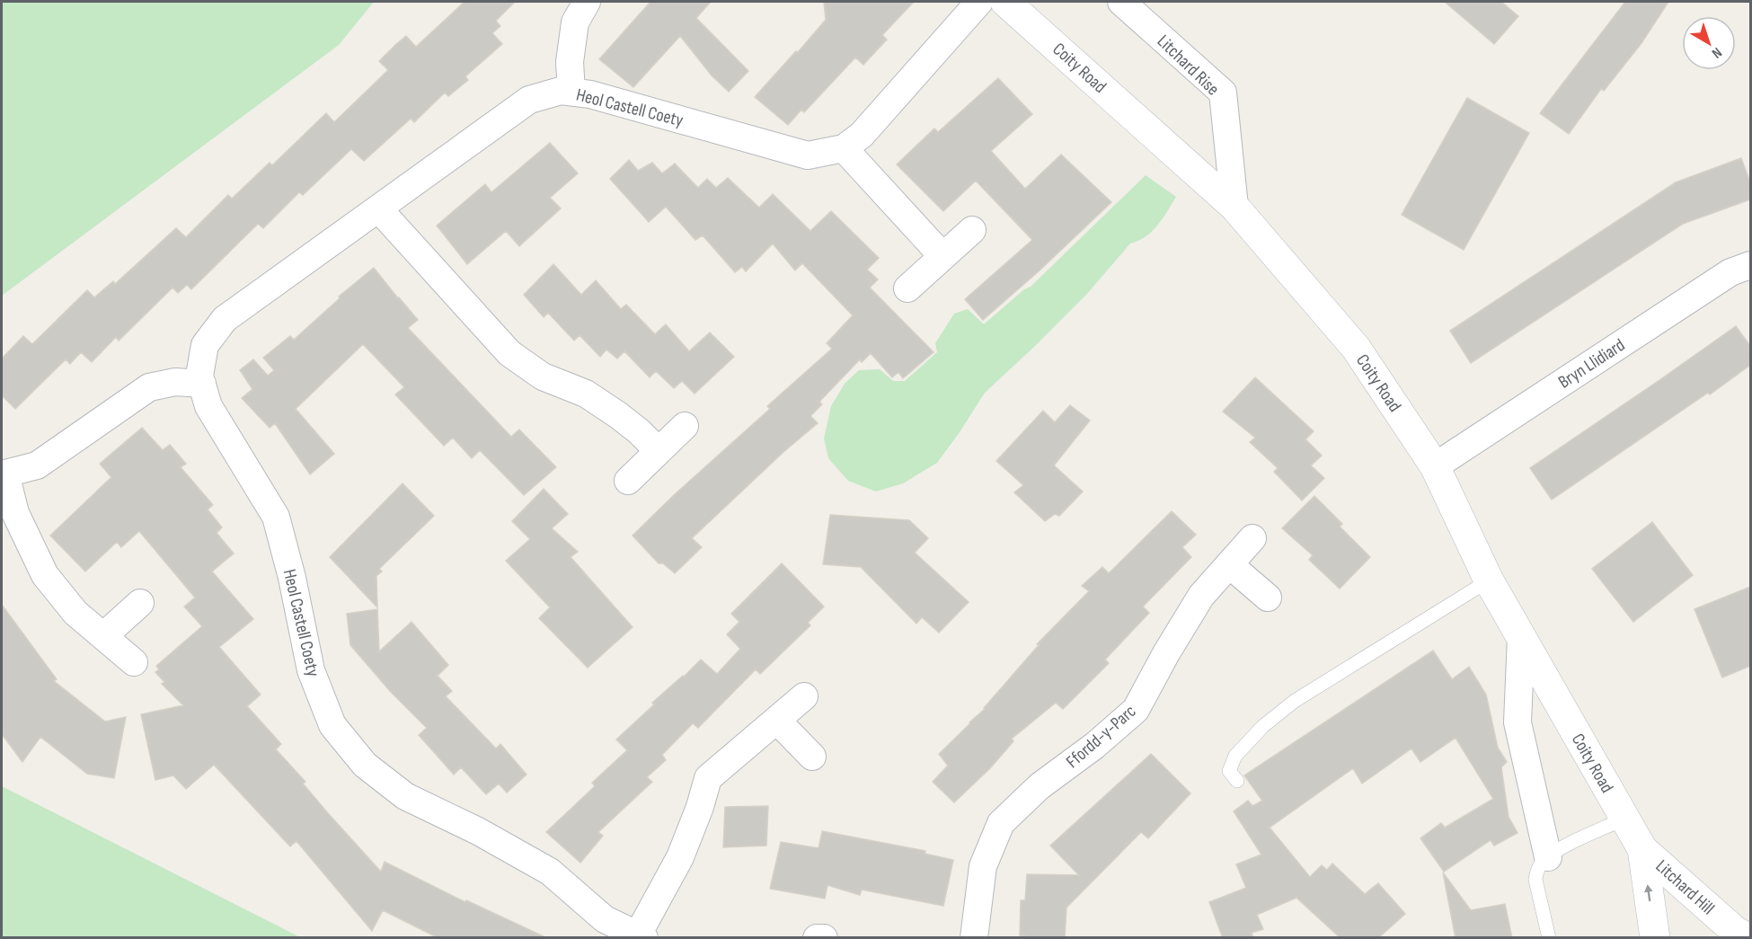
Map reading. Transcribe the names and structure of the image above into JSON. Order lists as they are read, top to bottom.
{
  "streets": {
    "main road": ["Coity Road", "Litchard Hill"],
    "street": [
      "Litchard Rise",
      "Heol Castell Coety",
      "Bryn Llidiard",
      "Ffordd-y-Parc"
    ]
  },
  "crossings": [
    ["Litchard Rise", "Coity Road"],
    ["Coity Road", "Bryn Llidiard"],
    ["Coity Road", "Litchard Hill"]
  ],
  "one_way": ["Litchard Hill"],
  "north": "bottom right"
}
